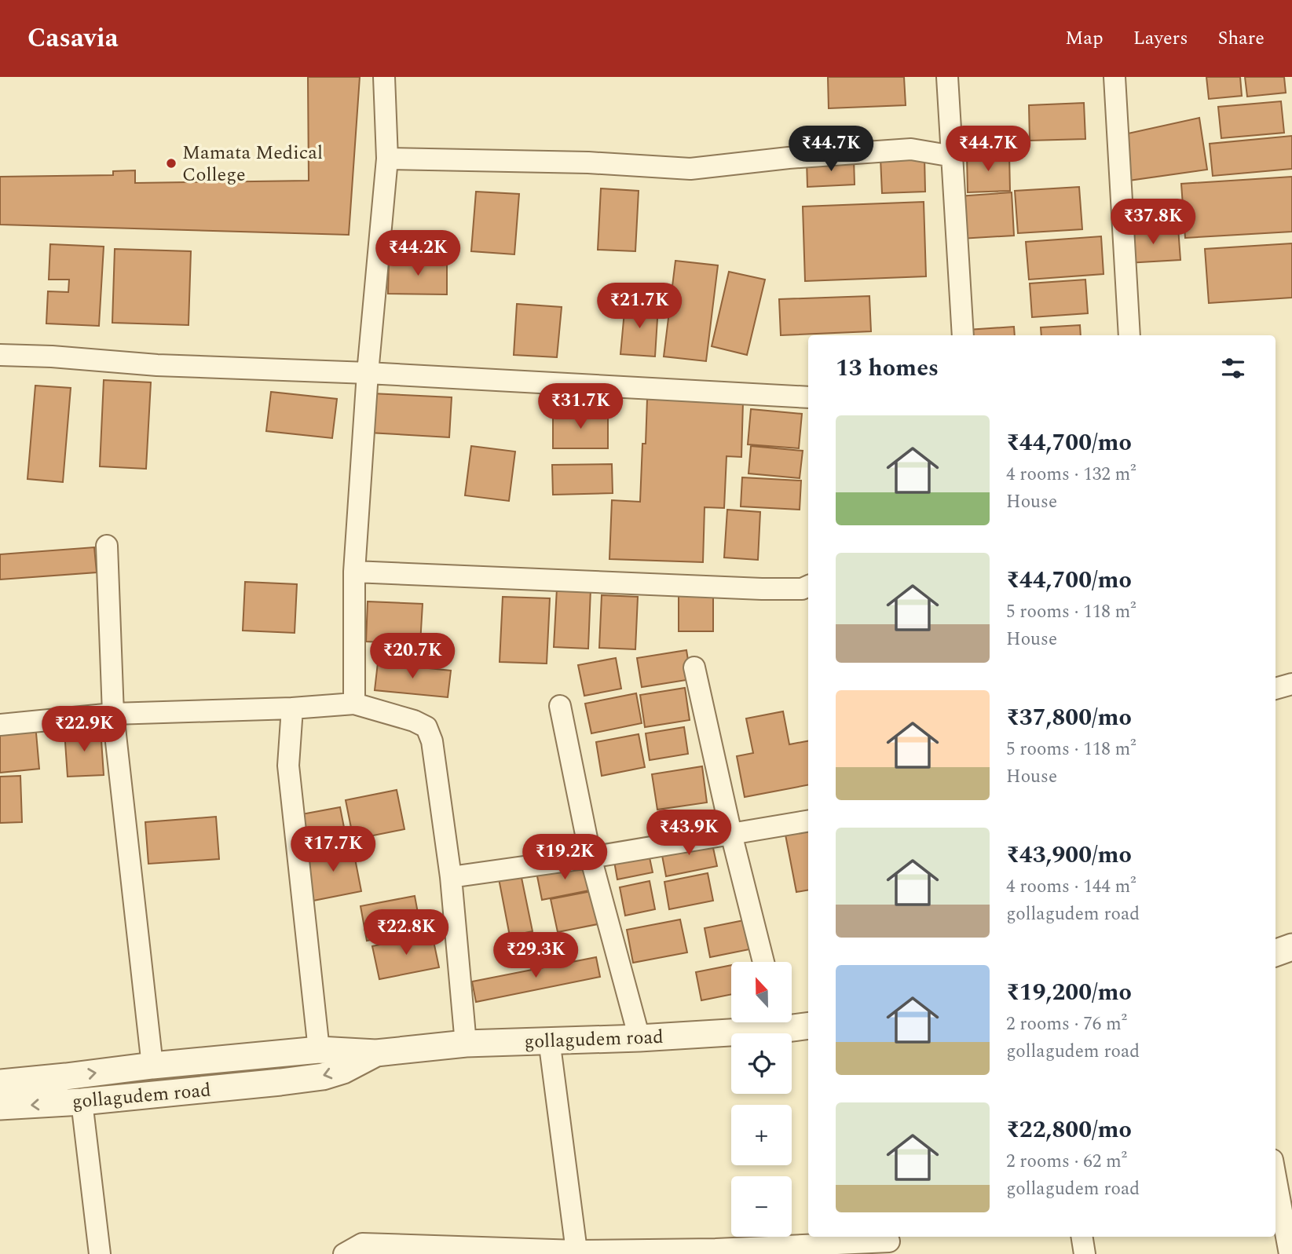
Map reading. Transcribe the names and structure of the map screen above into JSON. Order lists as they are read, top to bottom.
{
  "streets": {
    "street": ["gollagudem road"]
  },
  "places": ["Mamata Medical College"],
  "north": "top",
  "page": {
    "header": "Casavia",
    "nav": ["Map", "Layers", "Share"],
    "price": [
      "₹44.7K",
      "₹44.7K",
      "₹37.8K",
      "₹44.2K",
      "₹21.7K",
      "₹31.7K",
      "₹20.7K",
      "₹22.9K",
      "₹43.9K",
      "₹17.7K",
      "₹19.2K",
      "₹22.8K",
      "₹29.3K"
    ],
    "heading": "13 homes",
    "list": [
      {
        "name": "₹44,700/mo",
        "note": "4 rooms · 132 m² · House"
      },
      {
        "name": "₹44,700/mo",
        "note": "5 rooms · 118 m² · House"
      },
      {
        "name": "₹37,800/mo",
        "note": "5 rooms · 118 m² · House"
      },
      {
        "name": "₹43,900/mo",
        "note": "4 rooms · 144 m² · gollagudem road"
      },
      {
        "name": "₹19,200/mo",
        "note": "2 rooms · 76 m² · gollagudem road"
      },
      {
        "name": "₹22,800/mo",
        "note": "2 rooms · 62 m² · gollagudem road"
      }
    ],
    "map_buttons": ["+", "−"]
  }
}
